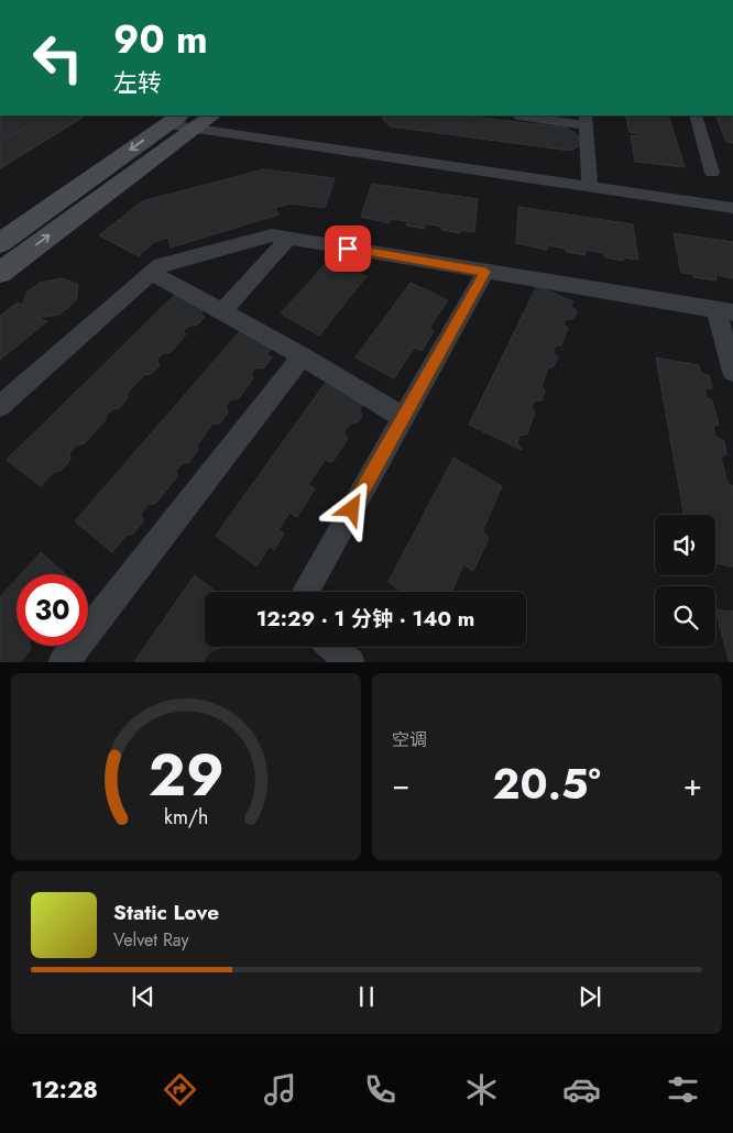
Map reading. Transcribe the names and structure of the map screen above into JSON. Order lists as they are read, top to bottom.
{
  "page": {
    "turn": ["90 m", "左转"],
    "limit": "30",
    "trip": "12:29 · 1 分钟 · 140 m",
    "tile": "空调",
    "heat": ["−", "20.5°", "+"],
    "song": ["Static Love", "Velvet Ray"],
    "tabs": "12:28",
    "gauge": ["29", "km/h"]
  }
}
